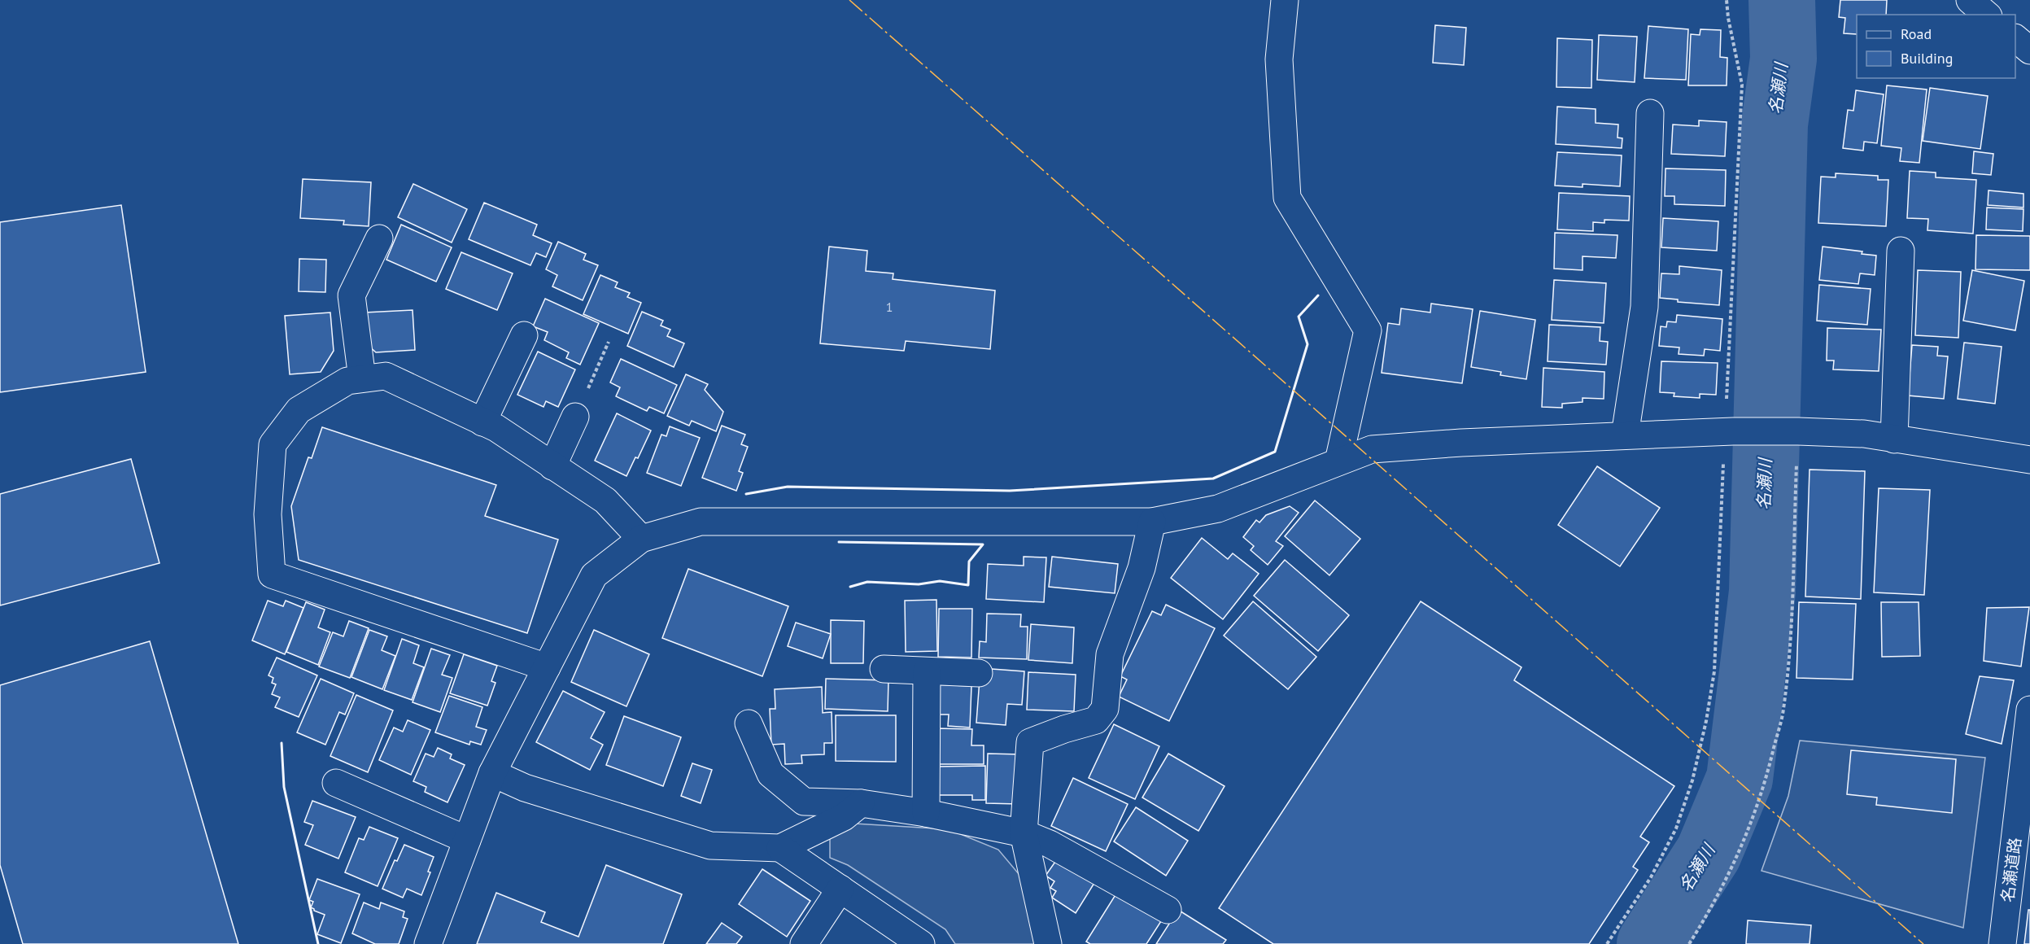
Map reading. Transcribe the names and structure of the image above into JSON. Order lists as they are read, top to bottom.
{
  "streets": {
    "street": ["名瀬道路"]
  },
  "water": ["名瀬川"],
  "house_numbers": ["1"],
  "legend": ["Road", "Building"]
}
